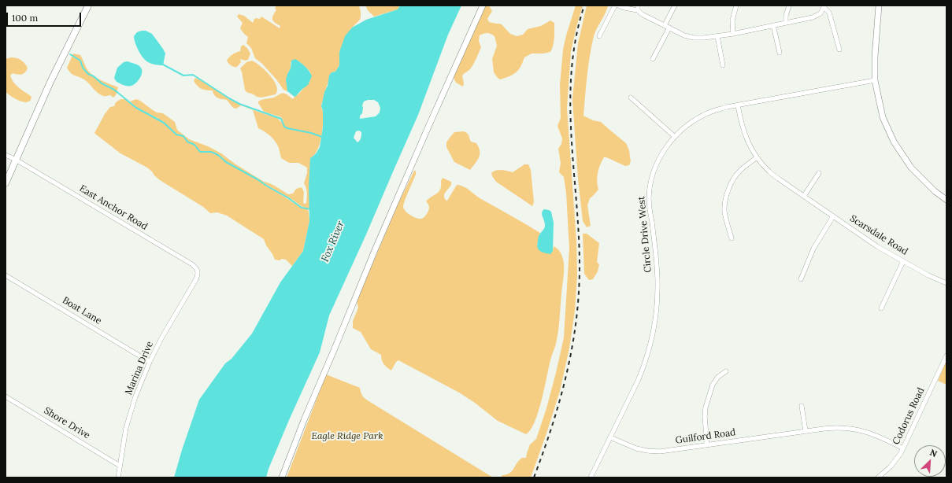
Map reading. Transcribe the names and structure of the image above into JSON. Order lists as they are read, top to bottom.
{
  "streets": {
    "street": [
      "East Anchor Road",
      "Circle Drive West",
      "Scarsdale Road",
      "Boat Lane",
      "Marina Drive",
      "Codorus Road",
      "Shore Drive",
      "Guilford Road"
    ]
  },
  "crossings": [
    ["East Anchor Road", "Marina Drive"],
    ["Circle Drive West", "Scarsdale Road"],
    ["Circle Drive West", "Guilford Road"],
    ["Boat Lane", "Marina Drive"],
    ["Marina Drive", "Shore Drive"],
    ["Codorus Road", "Guilford Road"]
  ],
  "water": ["Fox River"],
  "parks": ["Eagle Ridge Park"],
  "scale_bar": "100 m",
  "north": "top right"
}
